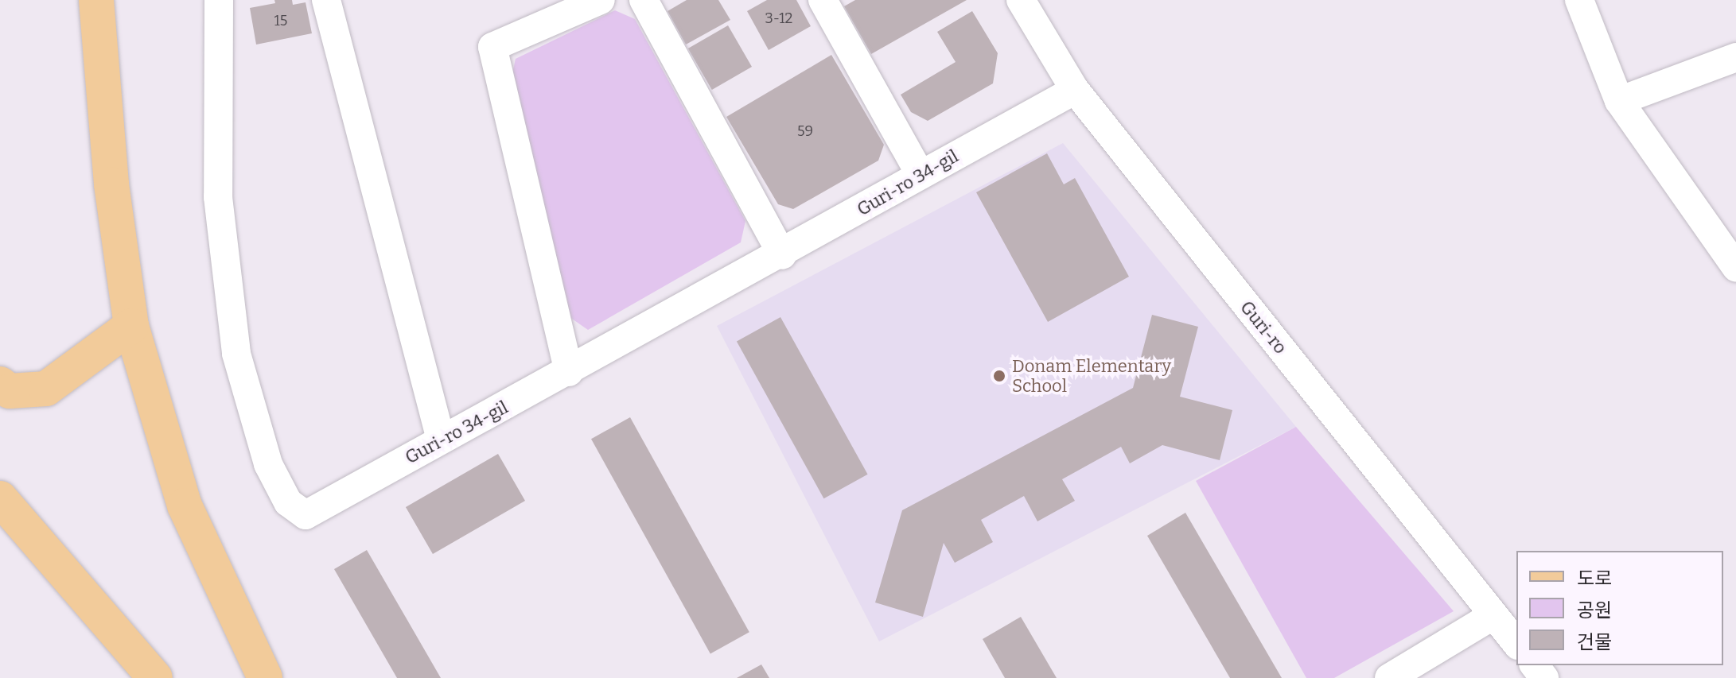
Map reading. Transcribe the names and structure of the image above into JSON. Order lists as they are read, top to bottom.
{
  "streets": {
    "street": ["Guri-ro 34-gil", "Guri-ro"]
  },
  "crossings": [
    ["Guri-ro 34-gil", "Guri-ro"]
  ],
  "places": ["Donam Elementary School"],
  "house_numbers": ["3-12", "15", "59"],
  "legend": ["도로", "공원", "건물"]
}
